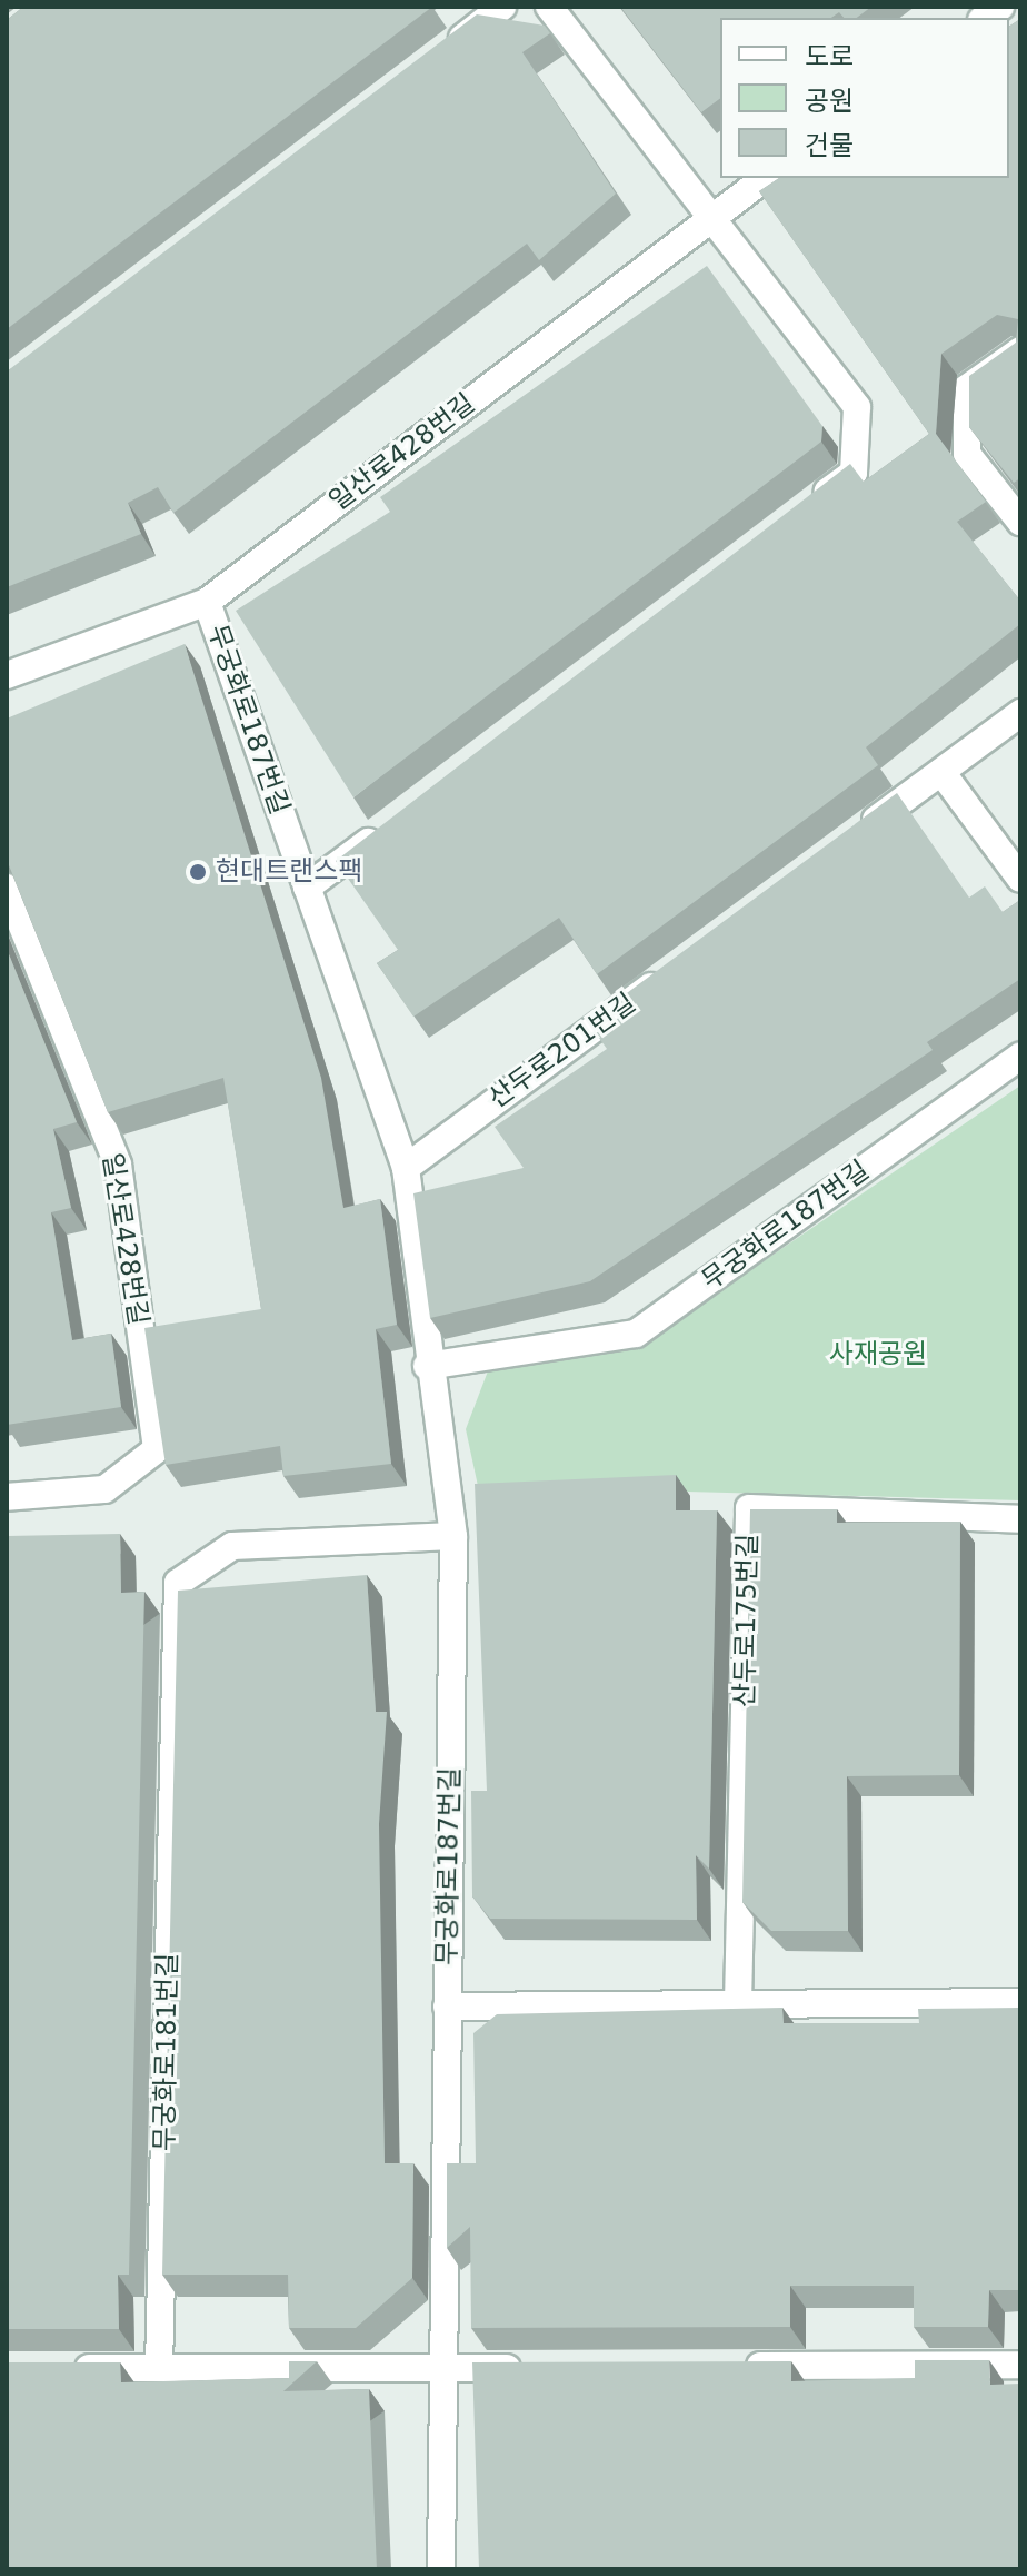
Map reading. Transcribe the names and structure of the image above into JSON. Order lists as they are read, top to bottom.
{
  "streets": {
    "street": [
      "일산로428번길",
      "무궁화로187번길",
      "산두로201번길",
      "산두로175번길",
      "무궁화로181번길"
    ]
  },
  "crossings": [
    ["일산로428번길", "무궁화로187번길"],
    ["무궁화로187번길", "산두로201번길"],
    ["무궁화로187번길", "무궁화로181번길"]
  ],
  "parks": ["사재공원"],
  "places": ["현대트랜스팩"],
  "legend": ["도로", "공원", "건물"]
}
